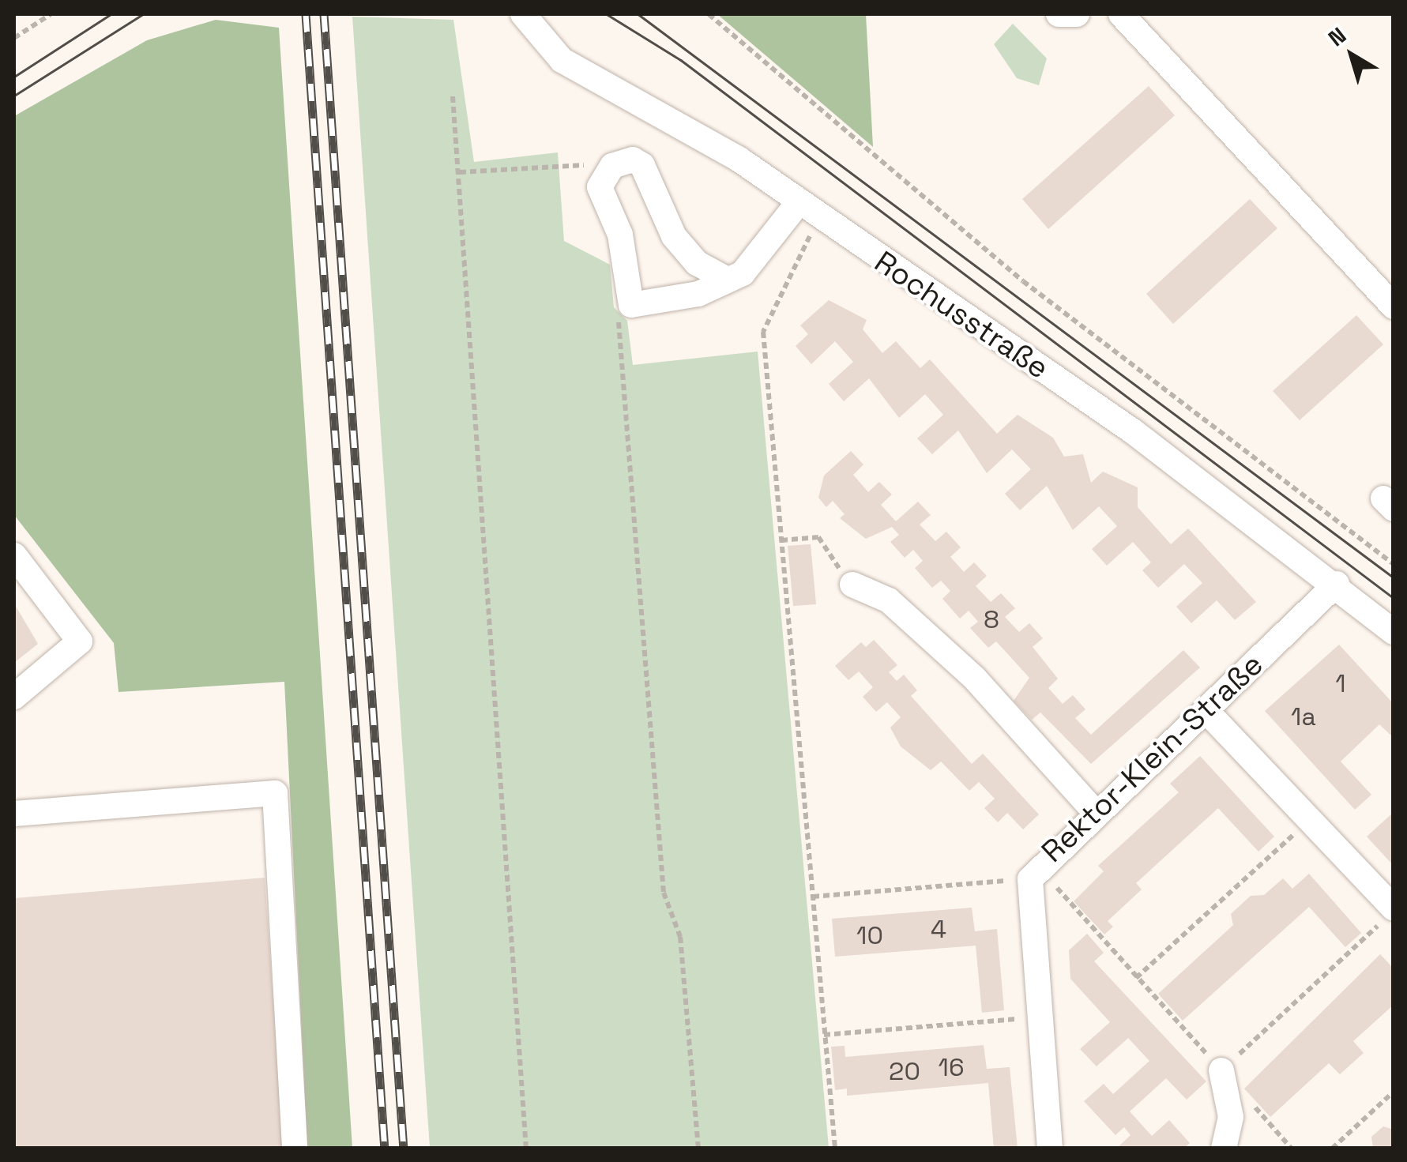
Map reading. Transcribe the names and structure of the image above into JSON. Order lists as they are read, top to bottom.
{
  "streets": {
    "street": ["Rochusstraße", "Rektor-Klein-Straße"]
  },
  "crossings": [
    ["Rochusstraße", "Rektor-Klein-Straße"]
  ],
  "house_numbers": [
    "8",
    "1",
    "1a",
    "4",
    "10",
    "16",
    "20"
  ],
  "north": "top left"
}
